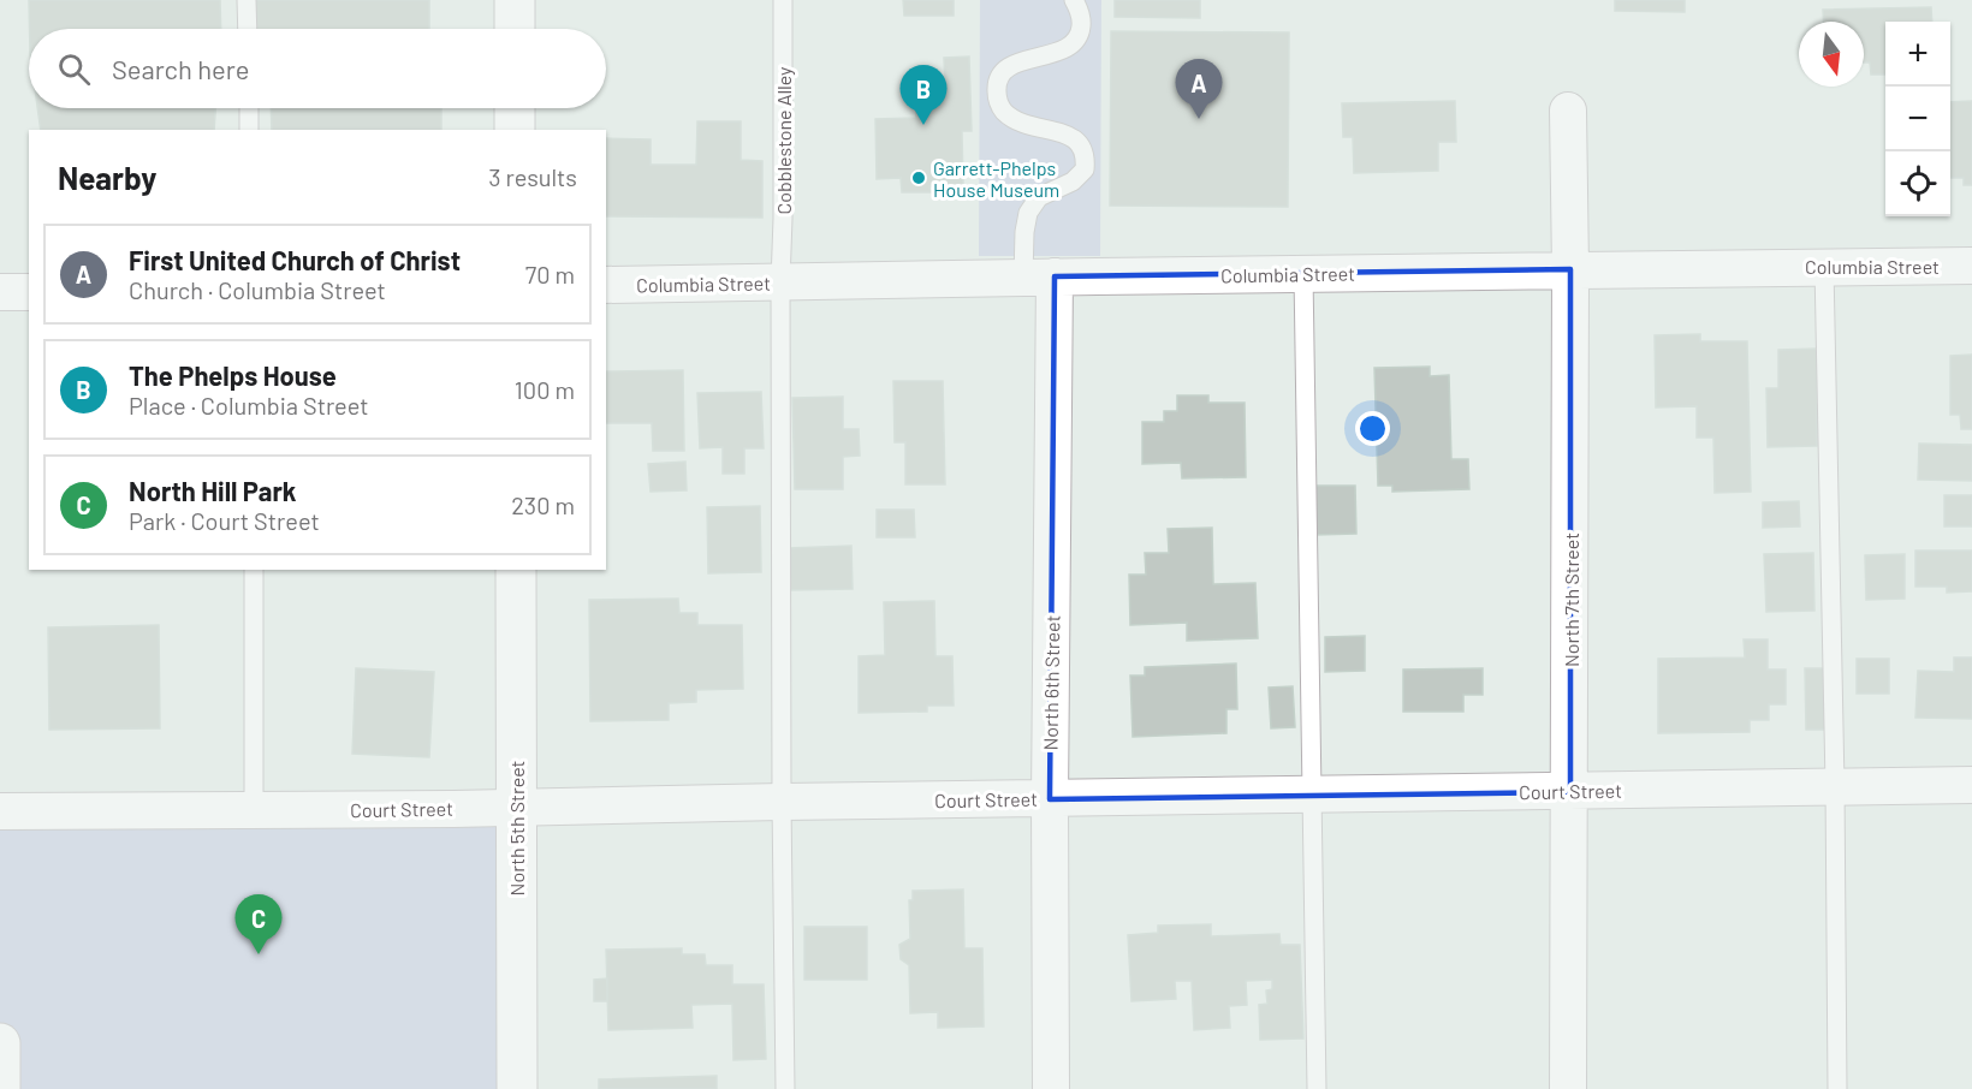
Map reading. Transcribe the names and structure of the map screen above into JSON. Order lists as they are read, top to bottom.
{
  "streets": {
    "street": [
      "Columbia Street",
      "North 7th Street",
      "North 6th Street",
      "Court Street",
      "North 5th Street"
    ],
    "lane": ["Cobblestone Alley"]
  },
  "crossings": [
    ["Cobblestone Alley", "Columbia Street"],
    ["Cobblestone Alley", "Court Street"],
    ["Columbia Street", "North 7th Street"],
    ["Columbia Street", "North 6th Street"],
    ["North 7th Street", "Court Street"],
    ["North 6th Street", "Court Street"],
    ["Court Street", "North 5th Street"]
  ],
  "places": ["Garrett-Phelps House Museum"],
  "north": "bottom",
  "page": {
    "map_buttons": ["+", "−"],
    "search": "Search here",
    "pins": ["A", "B", "C"],
    "heading": ["Nearby", "3 results"],
    "list": [
      {
        "mark": "A",
        "name": "First United Church of Christ",
        "note": "Church · Columbia Street",
        "value": "70 m"
      },
      {
        "mark": "B",
        "name": "The Phelps House",
        "note": "Place · Columbia Street",
        "value": "100 m"
      },
      {
        "mark": "C",
        "name": "North Hill Park",
        "note": "Park · Court Street",
        "value": "230 m"
      }
    ]
  }
}
